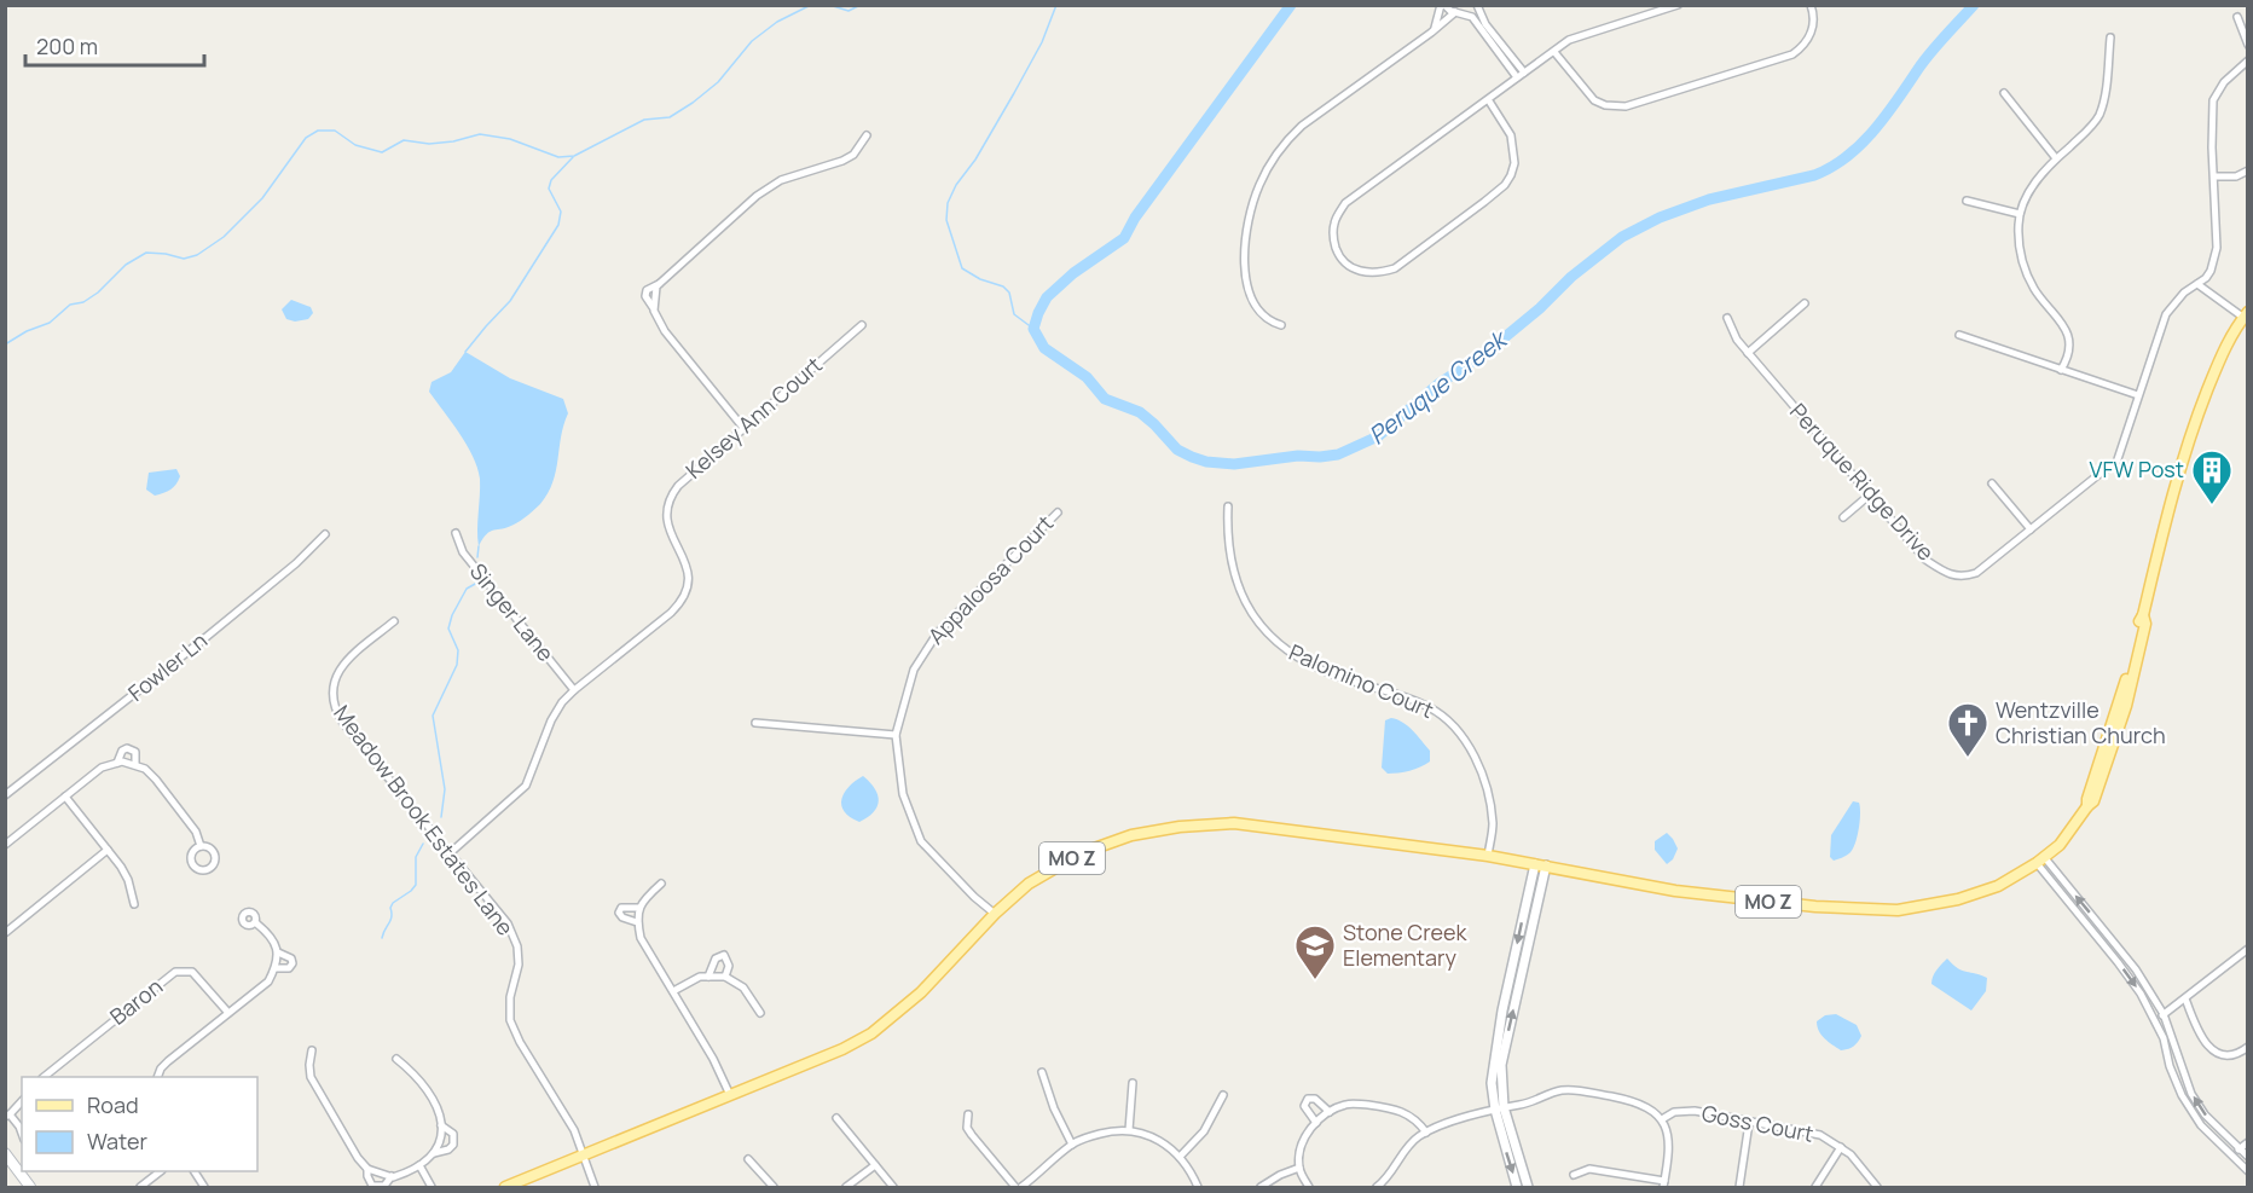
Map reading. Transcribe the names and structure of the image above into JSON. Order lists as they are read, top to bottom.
{
  "streets": {
    "main road": ["MO Z"],
    "street": [
      "Kelsey Ann Court",
      "Peruque Ridge Drive",
      "Appaloosa Court",
      "Singer Lane",
      "Fowler Ln",
      "Palomino Court",
      "Meadow Brook Estates Lane",
      "Baron",
      "Goss Court"
    ]
  },
  "crossings": [
    ["Kelsey Ann Court", "Singer Lane"],
    ["Kelsey Ann Court", "Meadow Brook Estates Lane"],
    ["Appaloosa Court", "MO Z"],
    ["Palomino Court", "MO Z"],
    ["Meadow Brook Estates Lane", "MO Z"]
  ],
  "water": ["Peruque Creek"],
  "places": {
    "building": ["VFW Post"],
    "church": ["Wentzville Christian Church"],
    "school or university": ["Stone Creek Elementary"]
  },
  "legend": ["Road", "Water"],
  "scale_bar": "200 m"
}
